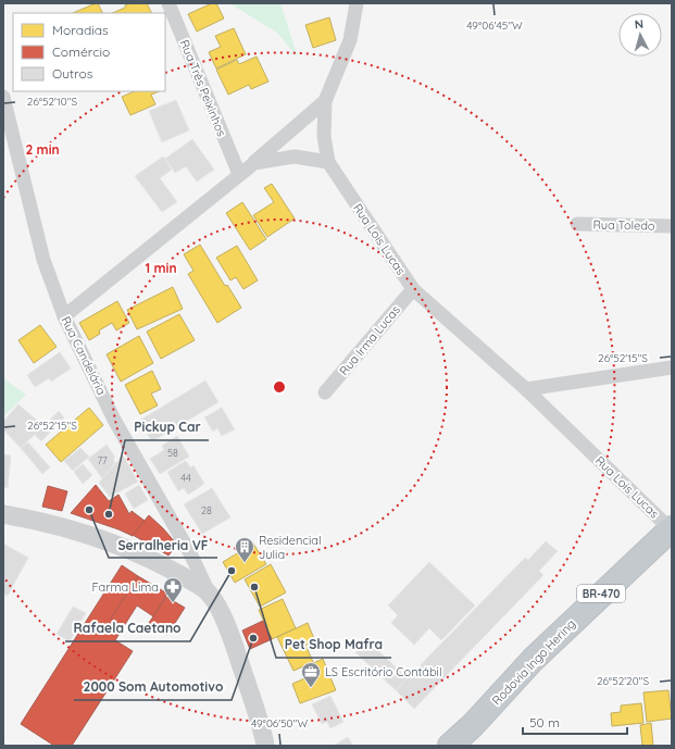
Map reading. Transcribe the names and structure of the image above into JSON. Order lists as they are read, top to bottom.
{
  "streets": {
    "highway": ["BR-470", "Rodovia Ingo Hering"],
    "street": [
      "Rua Três Peixinhos",
      "Rua Toledo",
      "Rua Lois Lucas",
      "Rua Irma Lucas",
      "Rua Candelária"
    ]
  },
  "crossings": [
    ["Rua Lois Lucas", "Rua Irma Lucas"],
    ["Rua Lois Lucas", "Rodovia Ingo Hering"]
  ],
  "places": {
    "other": [
      "Serralheria VF",
      "Pickup Car",
      "Rafaela Caetano",
      "Pet Shop Mafra",
      "2000 Som Automotivo"
    ],
    "building": ["Residencial Julia"],
    "pharmacy": ["Farma Lima"],
    "office": ["LS Escritório Contábil"]
  },
  "house_numbers": [
    "58",
    "77",
    "44",
    "28"
  ],
  "legend": ["Moradias", "Comércio", "Outros"],
  "scale_bar": "50 m",
  "north": "top",
  "coordinates": [
    "49°06'45\"W",
    "26°52'10\"S",
    "26°52'15\"S",
    "26°52'20\"S",
    "49°06'50\"W"
  ],
  "rings": ["2 min", "1 min"]
}
